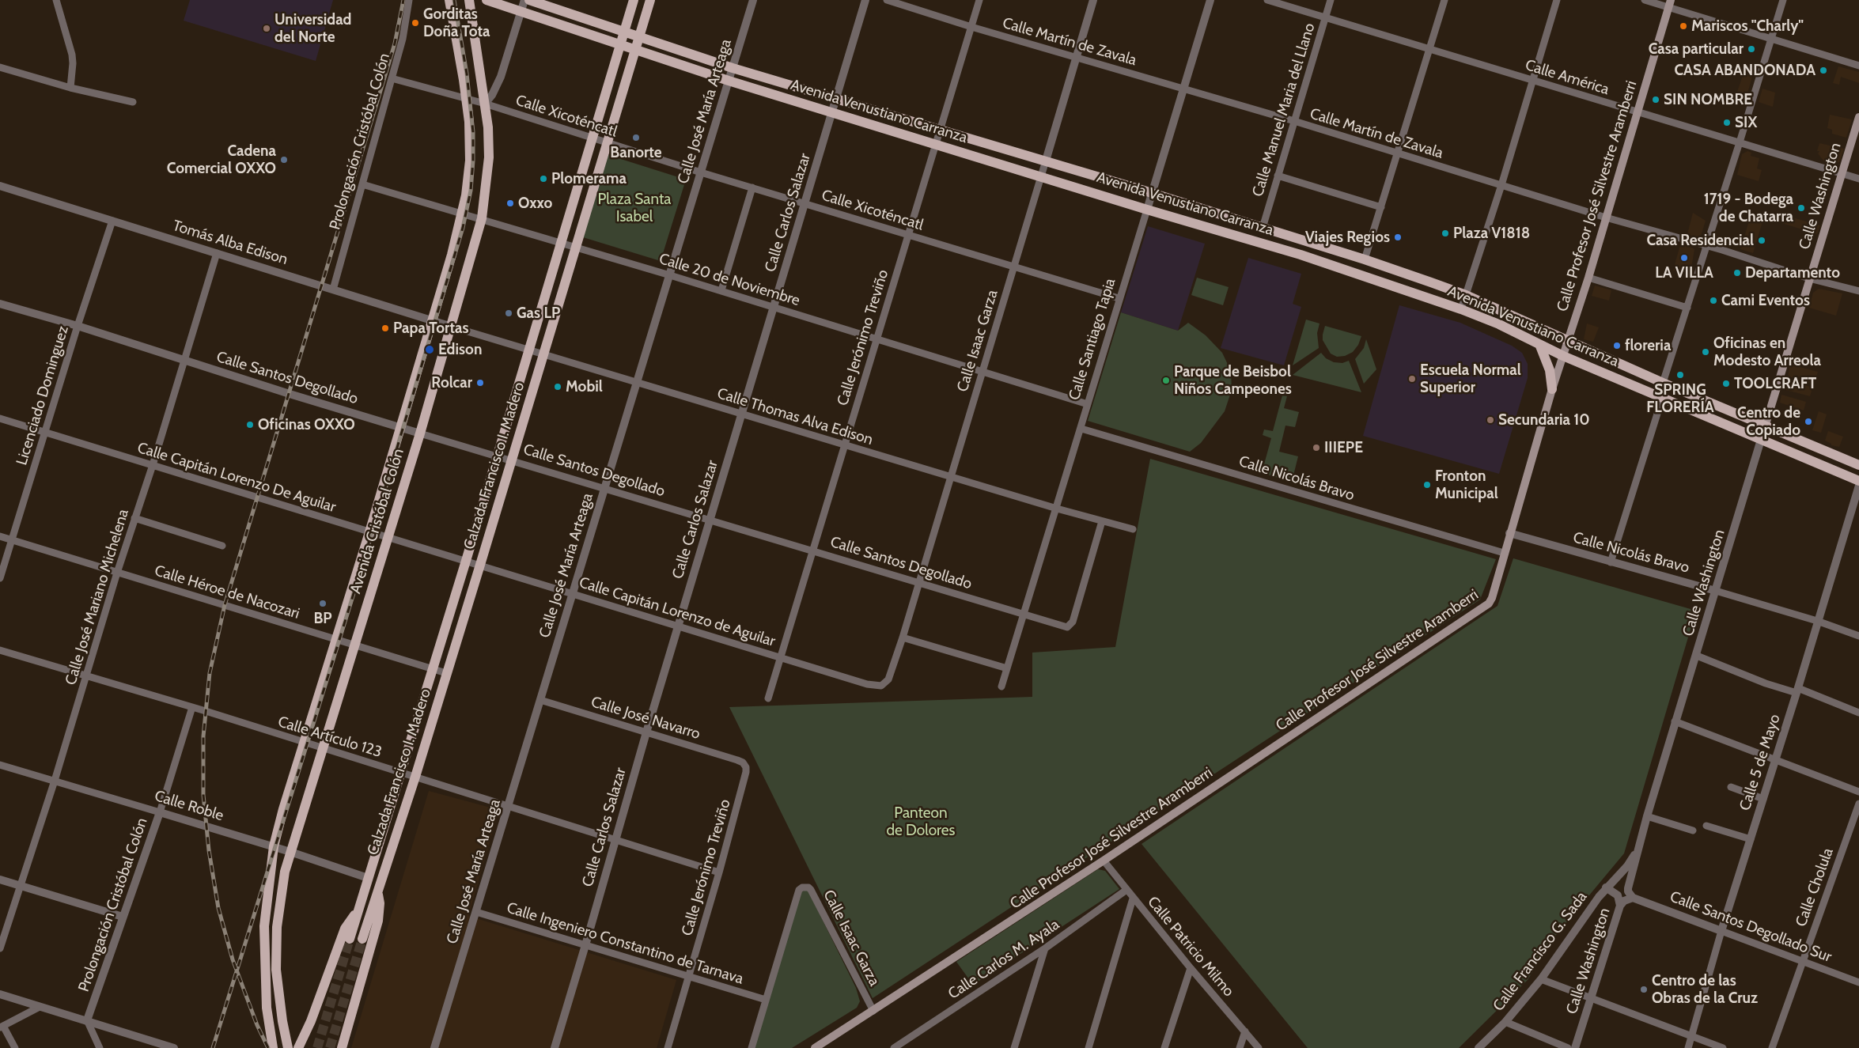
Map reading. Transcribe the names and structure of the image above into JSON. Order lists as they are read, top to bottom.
{
  "streets": {
    "main road": [
      "Avenida Venustiano Carranza",
      "Calle Profesor José Silvestre Aramberri",
      "Calle Washington",
      "Calzada Francisco I. Madero",
      "Avenida Cristóbal Colón"
    ],
    "street": [
      "Calle Martín de Zavala",
      "Calle América",
      "Calle Manuel Maria del Llano",
      "Calle José María Arteaga",
      "Calle Xicoténcatl",
      "Prolongación Cristóbal Colón",
      "Calle Carlos Salazar",
      "Tomás Alba Edison",
      "Calle 20 de Noviembre",
      "Calle Jerónimo Treviño",
      "Calle Santiago Tapia",
      "Calle Isaac Garza",
      "Calle Santos Degollado",
      "Licenciado Dominguez",
      "Calle Thomas Alva Edison",
      "Calle Capitán Lorenzo De Aguilar",
      "Calle Nicolás Bravo",
      "Calle Héroe de Nacozari",
      "Calle José Mariano Michelena",
      "Calle Capitán Lorenzo de Aguilar",
      "Calle José Navarro",
      "Calle Artículo 123",
      "Calle 5 de Mayo",
      "Calle Roble",
      "Calle Cholula",
      "Calle Santos Degollado Sur",
      "Calle Ingeniero Constantino de Tarnava",
      "Calle Patricio Milmo",
      "Calle Francisco G. Sada",
      "Calle Carlos M. Ayala"
    ]
  },
  "crossings": [
    ["Calle Martín de Zavala", "Calle Manuel Maria del Llano"],
    ["Calle Martín de Zavala", "Calle Profesor José Silvestre Aramberri"],
    ["Calle Martín de Zavala", "Calle Washington"],
    ["Calle Martín de Zavala", "Calle Jerónimo Treviño"],
    ["Calle Martín de Zavala", "Calle Santiago Tapia"],
    ["Calle Martín de Zavala", "Calle Isaac Garza"],
    ["Calle América", "Calle Manuel Maria del Llano"],
    ["Calle América", "Calle Profesor José Silvestre Aramberri"],
    ["Calle América", "Calle Washington"],
    ["Calle Manuel Maria del Llano", "Avenida Venustiano Carranza"],
    ["Calle José María Arteaga", "Avenida Venustiano Carranza"],
    ["Calle José María Arteaga", "Calle Xicoténcatl"],
    ["Calle José María Arteaga", "Calle 20 de Noviembre"],
    ["Calle José María Arteaga", "Calle Santos Degollado"],
    ["Calle José María Arteaga", "Calle Thomas Alva Edison"],
    ["Calle José María Arteaga", "Calle Capitán Lorenzo de Aguilar"],
    ["Calle José María Arteaga", "Calle José Navarro"],
    ["Calle José María Arteaga", "Calle Artículo 123"],
    ["Calle José María Arteaga", "Calle Ingeniero Constantino de Tarnava"],
    ["Avenida Venustiano Carranza", "Calle Profesor José Silvestre Aramberri"],
    ["Avenida Venustiano Carranza", "Calle Washington"],
    ["Avenida Venustiano Carranza", "Calle Carlos Salazar"],
    ["Avenida Venustiano Carranza", "Calle Jerónimo Treviño"],
    ["Avenida Venustiano Carranza", "Calle Santiago Tapia"],
    ["Avenida Venustiano Carranza", "Calle Isaac Garza"],
    ["Avenida Venustiano Carranza", "Calzada Francisco I. Madero"],
    ["Calle Xicoténcatl", "Prolongación Cristóbal Colón"],
    ["Calle Xicoténcatl", "Calle Carlos Salazar"],
    ["Calle Xicoténcatl", "Calle Jerónimo Treviño"],
    ["Calle Xicoténcatl", "Calle Santiago Tapia"],
    ["Calle Xicoténcatl", "Calle Isaac Garza"],
    ["Calle Xicoténcatl", "Calzada Francisco I. Madero"],
    ["Calle Xicoténcatl", "Avenida Cristóbal Colón"],
    ["Prolongación Cristóbal Colón", "Tomás Alba Edison"],
    ["Prolongación Cristóbal Colón", "Calle 20 de Noviembre"],
    ["Prolongación Cristóbal Colón", "Calle Artículo 123"],
    ["Prolongación Cristóbal Colón", "Calle Roble"],
    ["Calle Profesor José Silvestre Aramberri", "Calle Isaac Garza"],
    ["Calle Profesor José Silvestre Aramberri", "Calle Nicolás Bravo"],
    ["Calle Profesor José Silvestre Aramberri", "Calle Patricio Milmo"],
    ["Calle Washington", "Calle Nicolás Bravo"],
    ["Calle Washington", "Calle Santos Degollado Sur"],
    ["Calle Washington", "Calle Francisco G. Sada"],
    ["Calle Carlos Salazar", "Calle 20 de Noviembre"],
    ["Calle Carlos Salazar", "Calle Santos Degollado"],
    ["Calle Carlos Salazar", "Calle Thomas Alva Edison"],
    ["Calle Carlos Salazar", "Calle Capitán Lorenzo de Aguilar"],
    ["Calle Carlos Salazar", "Calle José Navarro"],
    ["Calle Carlos Salazar", "Calle Artículo 123"],
    ["Calle Carlos Salazar", "Calle Ingeniero Constantino de Tarnava"],
    ["Tomás Alba Edison", "Licenciado Dominguez"],
    ["Tomás Alba Edison", "Calle Thomas Alva Edison"],
    ["Tomás Alba Edison", "Avenida Cristóbal Colón"],
    ["Tomás Alba Edison", "Calle José Mariano Michelena"],
    ["Calle 20 de Noviembre", "Calle Jerónimo Treviño"],
    ["Calle 20 de Noviembre", "Calle Santiago Tapia"],
    ["Calle 20 de Noviembre", "Calle Isaac Garza"],
    ["Calle 20 de Noviembre", "Calzada Francisco I. Madero"],
    ["Calle 20 de Noviembre", "Avenida Cristóbal Colón"],
    ["Calle Jerónimo Treviño", "Calle Santos Degollado"],
    ["Calle Jerónimo Treviño", "Calle Thomas Alva Edison"],
    ["Calle Jerónimo Treviño", "Calle Capitán Lorenzo de Aguilar"],
    ["Calle Jerónimo Treviño", "Calle José Navarro"],
    ["Calle Jerónimo Treviño", "Calle Artículo 123"],
    ["Calle Jerónimo Treviño", "Calle Ingeniero Constantino de Tarnava"],
    ["Calle Santiago Tapia", "Calle Santos Degollado"],
    ["Calle Santiago Tapia", "Calle Thomas Alva Edison"],
    ["Calle Santiago Tapia", "Calle Nicolás Bravo"],
    ["Calle Isaac Garza", "Calle Santos Degollado"],
    ["Calle Isaac Garza", "Calle Thomas Alva Edison"],
    ["Calle Isaac Garza", "Calle Capitán Lorenzo de Aguilar"],
    ["Calle Isaac Garza", "Calle Ingeniero Constantino de Tarnava"],
    ["Calle Santos Degollado", "Licenciado Dominguez"],
    ["Calle Santos Degollado", "Calle Thomas Alva Edison"],
    ["Calle Santos Degollado", "Calzada Francisco I. Madero"],
    ["Calle Santos Degollado", "Avenida Cristóbal Colón"],
    ["Calle Santos Degollado", "Calle José Mariano Michelena"],
    ["Licenciado Dominguez", "Calle Capitán Lorenzo De Aguilar"],
    ["Licenciado Dominguez", "Calle Héroe de Nacozari"],
    ["Calle Thomas Alva Edison", "Calzada Francisco I. Madero"],
    ["Calle Thomas Alva Edison", "Avenida Cristóbal Colón"],
    ["Calzada Francisco I. Madero", "Calle Capitán Lorenzo De Aguilar"],
    ["Calzada Francisco I. Madero", "Calle Héroe de Nacozari"],
    ["Calzada Francisco I. Madero", "Calle Capitán Lorenzo de Aguilar"],
    ["Calzada Francisco I. Madero", "Calle Artículo 123"],
    ["Calzada Francisco I. Madero", "Calle Roble"],
    ["Calle Capitán Lorenzo De Aguilar", "Avenida Cristóbal Colón"],
    ["Calle Capitán Lorenzo De Aguilar", "Calle José Mariano Michelena"],
    ["Calle Capitán Lorenzo De Aguilar", "Calle Capitán Lorenzo de Aguilar"],
    ["Calle Nicolás Bravo", "Calle 5 de Mayo"],
    ["Avenida Cristóbal Colón", "Calle Héroe de Nacozari"],
    ["Avenida Cristóbal Colón", "Calle Artículo 123"],
    ["Avenida Cristóbal Colón", "Calle Roble"],
    ["Calle Héroe de Nacozari", "Calle José Mariano Michelena"],
    ["Calle José Mariano Michelena", "Calle Artículo 123"],
    ["Calle José Mariano Michelena", "Calle Roble"],
    ["Calle 5 de Mayo", "Calle Santos Degollado Sur"],
    ["Calle Cholula", "Calle Santos Degollado Sur"],
    ["Calle Patricio Milmo", "Calle Carlos M. Ayala"]
  ],
  "parks": ["Plaza Santa Isabel", "Panteon de Dolores"],
  "places": [
    "Gorditas Doña Tota",
    "Mariscos \"Charly\"",
    "Universidad del Norte",
    "Casa particular",
    "CASA ABANDONADA",
    "SIN NOMBRE",
    "SIX",
    "Banorte",
    "Cadena Comercial OXXO",
    "Plomerama",
    "Oxxo",
    "1719 - Bodega de Chatarra",
    "Plaza V1818",
    "Viajes Regios",
    "Casa Residencial",
    "LA VILLA",
    "Departamento",
    "Cami Eventos",
    "Gas LP",
    "Papa Tortas",
    "floreria",
    "Edison",
    "Oficinas en Modesto Arreola",
    "SPRING FLORERÍA",
    "Escuela Normal Superior",
    "Parque de Beisbol Niños Campeones",
    "Rolcar",
    "TOOLCRAFT",
    "Mobil",
    "Secundaria 10",
    "Centro de Copiado",
    "Oficinas OXXO",
    "IIIEPE",
    "Fronton Municipal",
    "BP",
    "Centro de las Obras de la Cruz"
  ]
}
